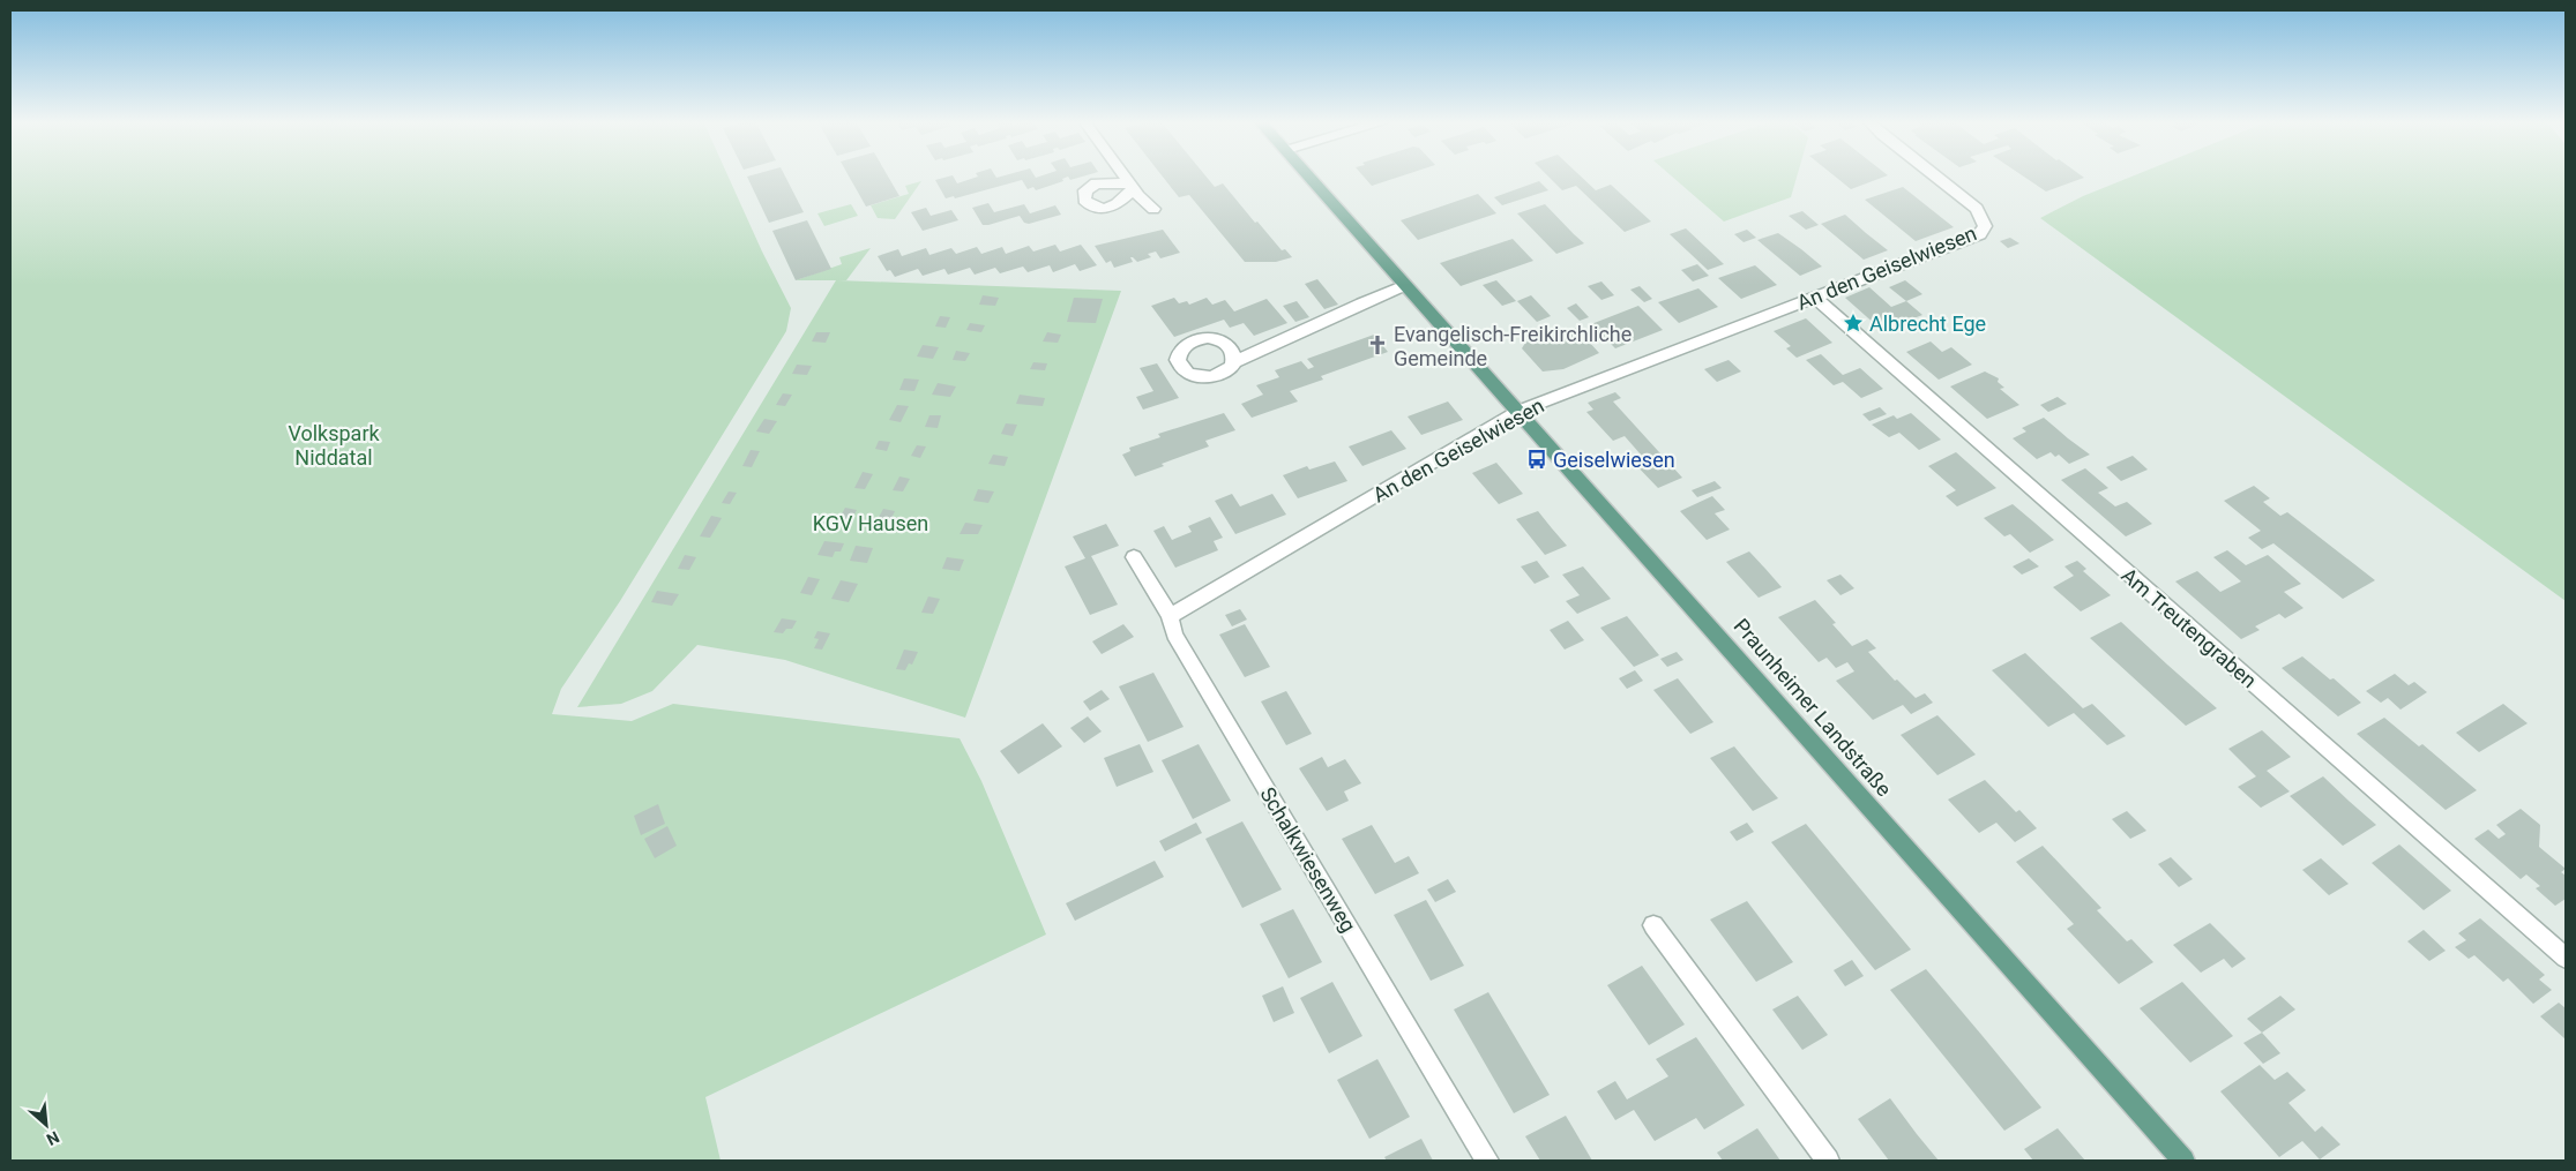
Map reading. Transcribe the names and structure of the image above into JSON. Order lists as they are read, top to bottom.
{
  "streets": {
    "main road": ["Praunheimer Landstraße"],
    "street": ["An den Geiselwiesen", "Am Treutengraben", "Schalkwiesenweg"]
  },
  "crossings": [
    ["An den Geiselwiesen", "Am Treutengraben"],
    ["An den Geiselwiesen", "Praunheimer Landstraße"],
    ["An den Geiselwiesen", "Schalkwiesenweg"]
  ],
  "parks": ["Volkspark Niddatal", "KGV Hausen"],
  "places": {
    "place": ["Albrecht Ege"],
    "church": ["Evangelisch-Freikirchliche Gemeinde"],
    "bus stop": ["Geiselwiesen"]
  },
  "north": "bottom right"
}
